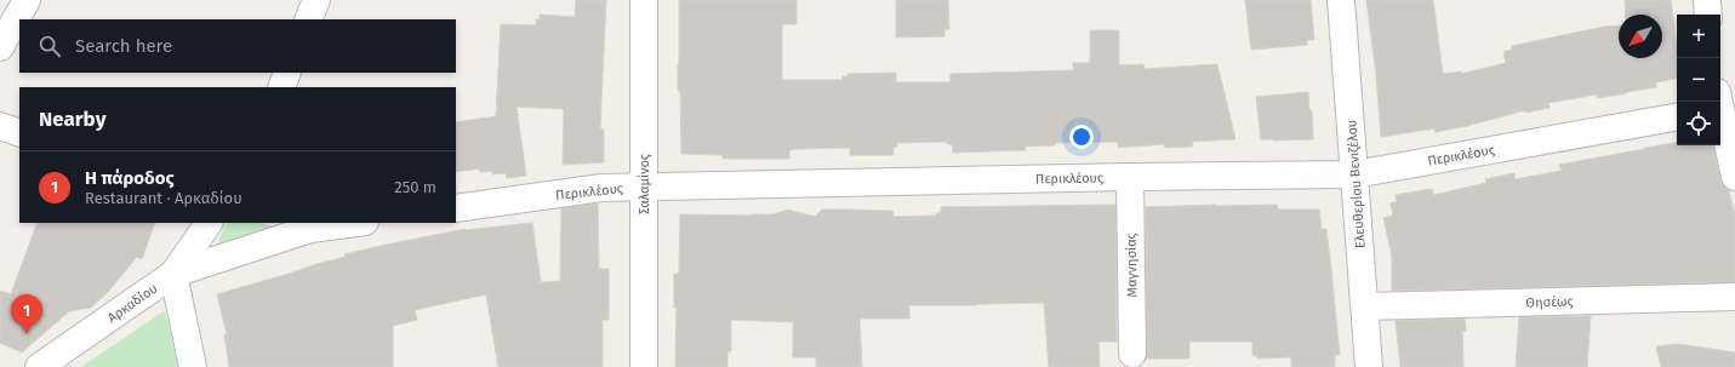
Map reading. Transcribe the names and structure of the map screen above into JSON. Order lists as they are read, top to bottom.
{
  "streets": {
    "street": [
      "Περικλέους",
      "Σαλαμίνος",
      "Ελευθερίου Βενιζέλου",
      "Μαγνησίας",
      "Θησέως",
      "Αρκαδίου"
    ]
  },
  "crossings": [
    ["Περικλέους", "Σαλαμίνος"],
    ["Περικλέους", "Ελευθερίου Βενιζέλου"],
    ["Περικλέους", "Μαγνησίας"],
    ["Ελευθερίου Βενιζέλου", "Θησέως"]
  ],
  "north": "bottom left",
  "page": {
    "map_buttons": ["+", "−"],
    "search": "Search here",
    "heading": "Nearby",
    "list": [
      {
        "mark": "1",
        "name": "Η πάροδος",
        "note": "Restaurant · Αρκαδίου",
        "value": "250 m"
      }
    ],
    "pins": "1"
  }
}
